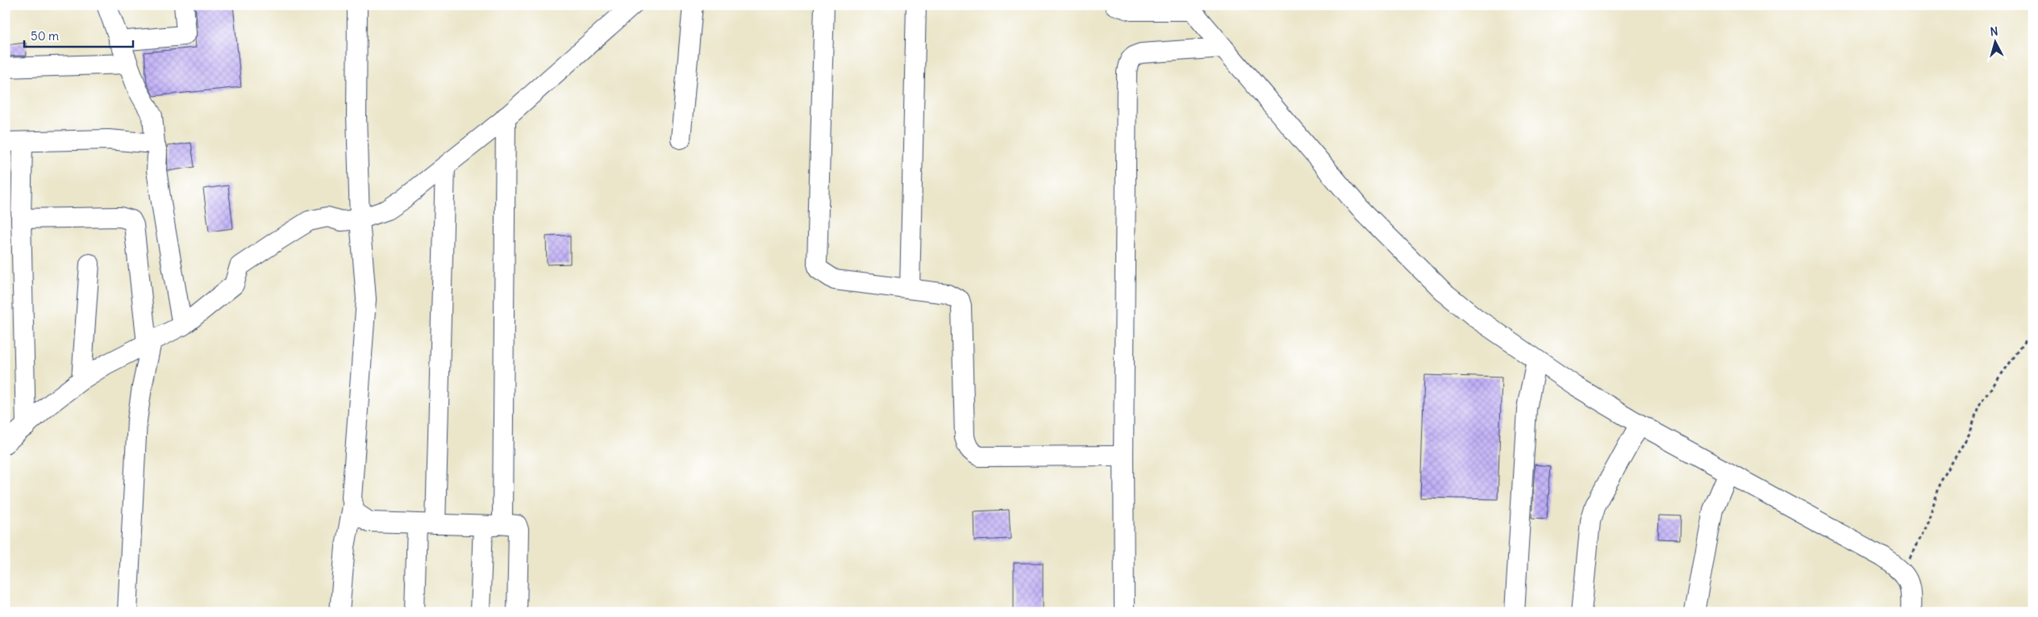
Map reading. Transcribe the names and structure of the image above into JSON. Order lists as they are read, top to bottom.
{
  "scale_bar": "50 m",
  "north": "top"
}
